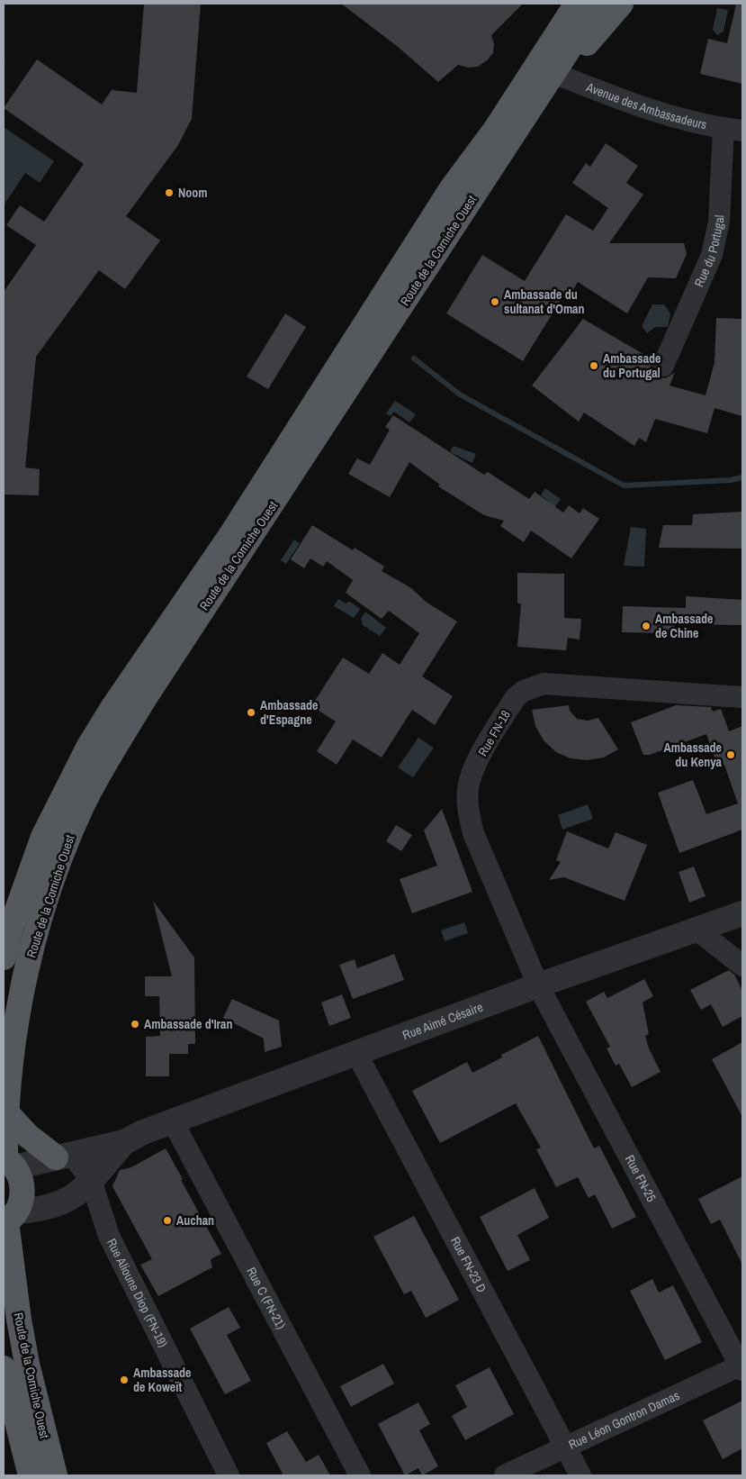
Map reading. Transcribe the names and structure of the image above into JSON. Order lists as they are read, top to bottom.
{
  "streets": {
    "highway": ["Route de la Corniche Ouest"],
    "street": [
      "Avenue des Ambassadeurs",
      "Rue du Portugal",
      "Rue FN-18",
      "Rue Aimé Césaire",
      "Rue FN-25",
      "Rue FN-23 D",
      "Rue Alioune Diop (FN-19)",
      "Rue C (FN-21)",
      "Rue Léon Gontron Damas"
    ]
  },
  "crossings": [
    ["Avenue des Ambassadeurs", "Route de la Corniche Ouest"],
    ["Avenue des Ambassadeurs", "Rue du Portugal"],
    ["Route de la Corniche Ouest", "Rue Aimé Césaire"],
    ["Rue FN-18", "Rue Aimé Césaire"],
    ["Rue FN-18", "Rue FN-25"],
    ["Rue Aimé Césaire", "Rue FN-25"],
    ["Rue Aimé Césaire", "Rue FN-23 D"],
    ["Rue Aimé Césaire", "Rue Alioune Diop (FN-19)"],
    ["Rue Aimé Césaire", "Rue C (FN-21)"],
    ["Rue FN-25", "Rue Léon Gontron Damas"],
    ["Rue FN-23 D", "Rue Léon Gontron Damas"]
  ],
  "places": [
    "Noom",
    "Ambassade du sultanat d'Oman",
    "Ambassade du Portugal",
    "Ambassade de Chine",
    "Ambassade d'Espagne",
    "Ambassade du Kenya",
    "Ambassade d'Iran",
    "Auchan",
    "Ambassade de Koweït"
  ]
}
